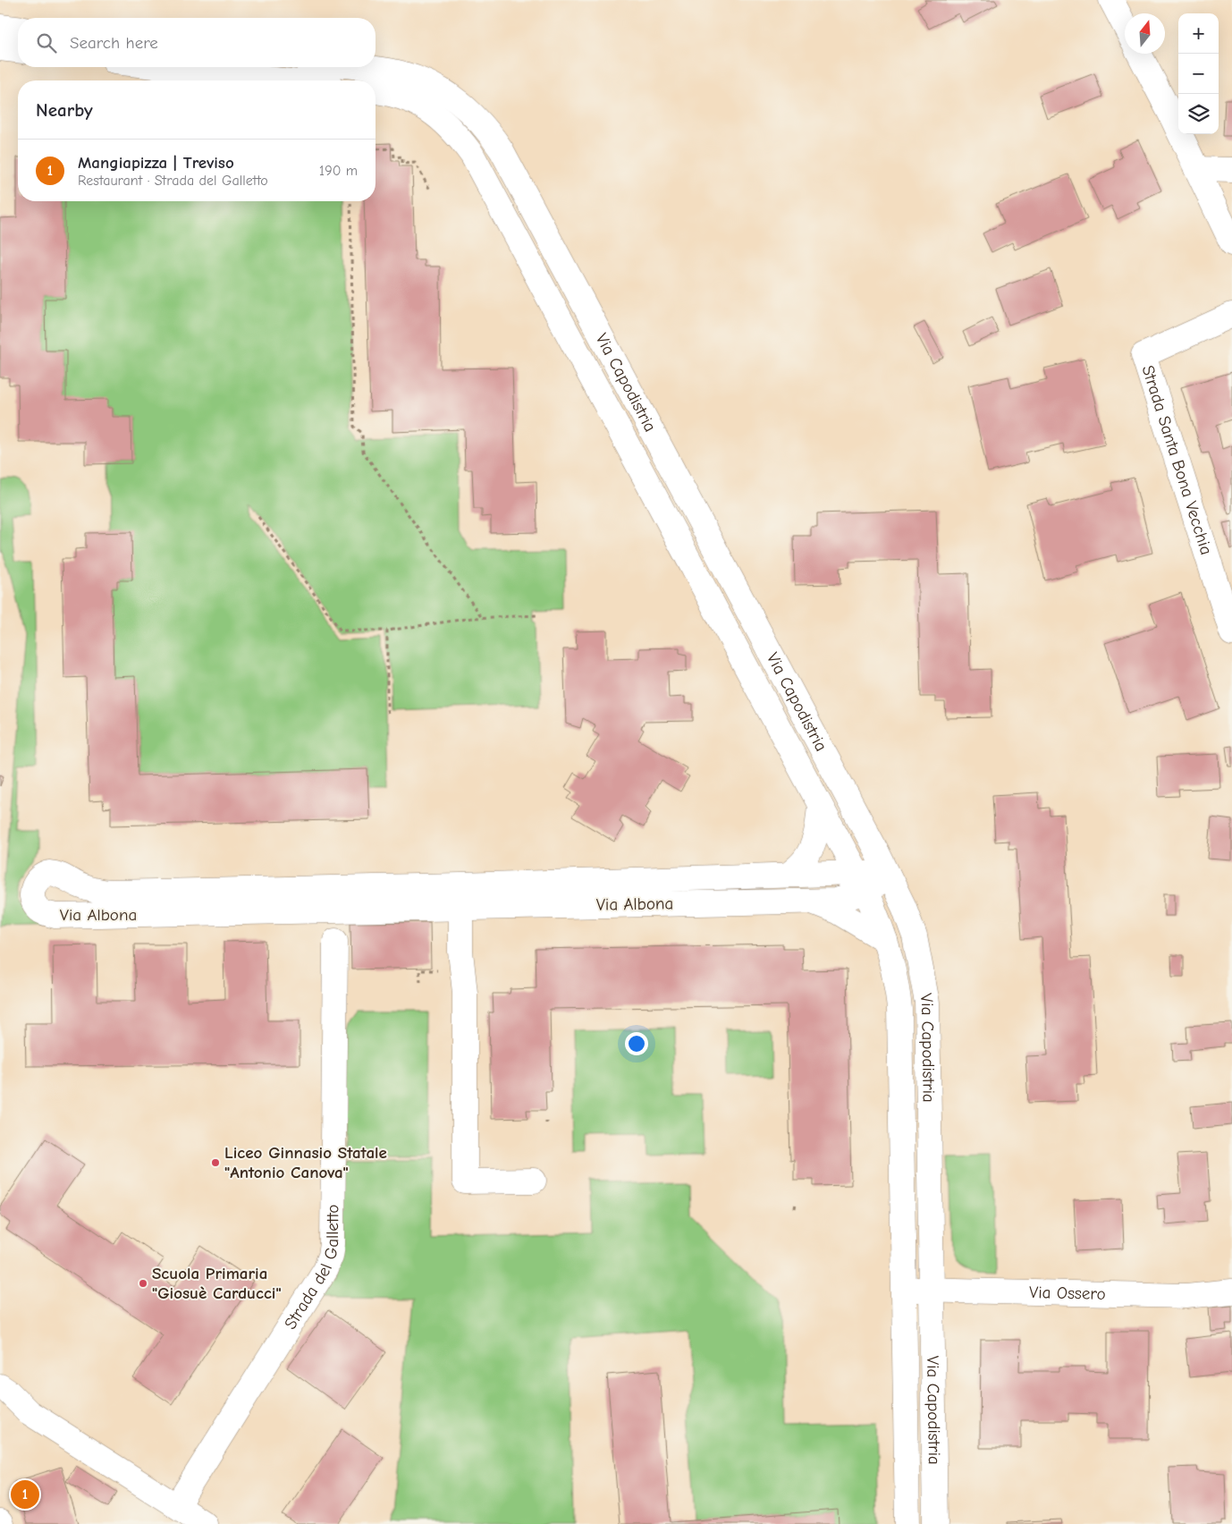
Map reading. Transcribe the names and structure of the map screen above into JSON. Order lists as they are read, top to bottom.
{
  "streets": {
    "street": [
      "Via Capodistria",
      "Strada Santa Bona Vecchia",
      "Via Albona",
      "Strada del Galletto",
      "Via Ossero"
    ]
  },
  "crossings": [
    ["Via Capodistria", "Via Albona"],
    ["Via Capodistria", "Via Ossero"]
  ],
  "places": ["Liceo Ginnasio Statale \"Antonio Canova\"", "Scuola Primaria \"Giosuè Carducci\""],
  "north": "top",
  "page": {
    "map_buttons": ["+", "−"],
    "search": "Search here",
    "heading": "Nearby",
    "list": [
      {
        "mark": "1",
        "name": "Mangiapizza | Treviso",
        "note": "Restaurant · Strada del Galletto",
        "value": "190 m"
      }
    ],
    "pins": "1"
  }
}
